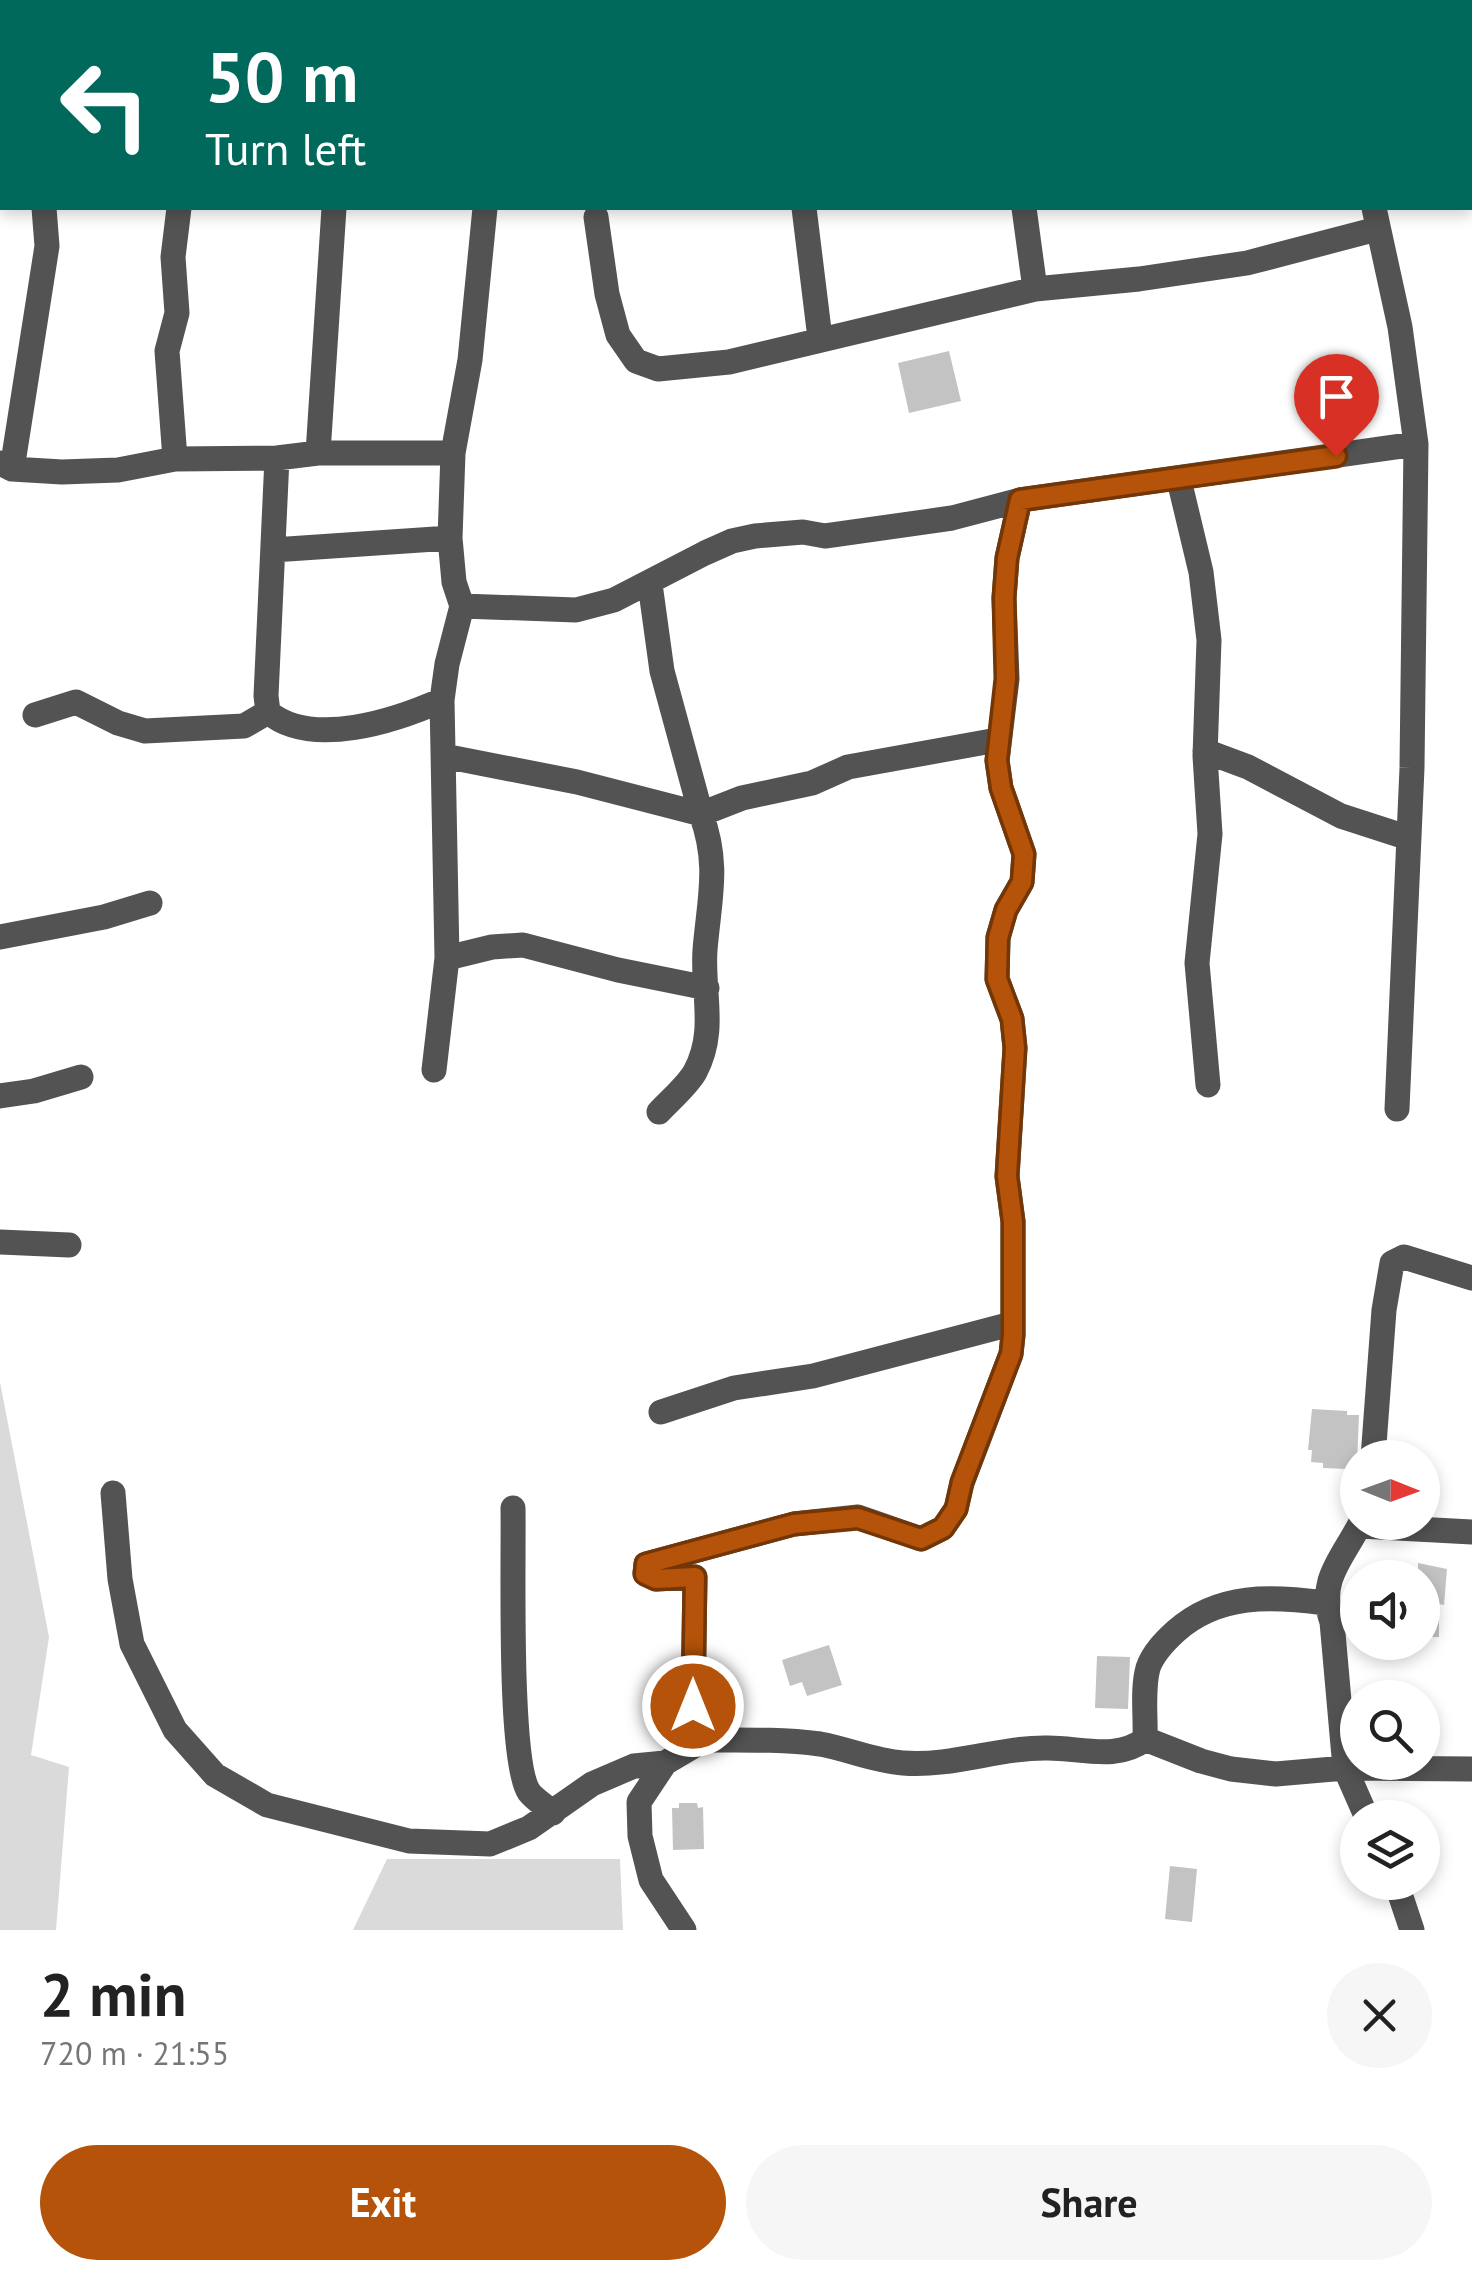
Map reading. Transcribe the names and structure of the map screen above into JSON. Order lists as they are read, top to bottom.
{
  "north": "right",
  "page": {
    "turn": ["50 m", "Turn left"],
    "heading": ["2 min", "720 m · 21:55"],
    "buttons": ["Exit", "Share"]
  }
}
